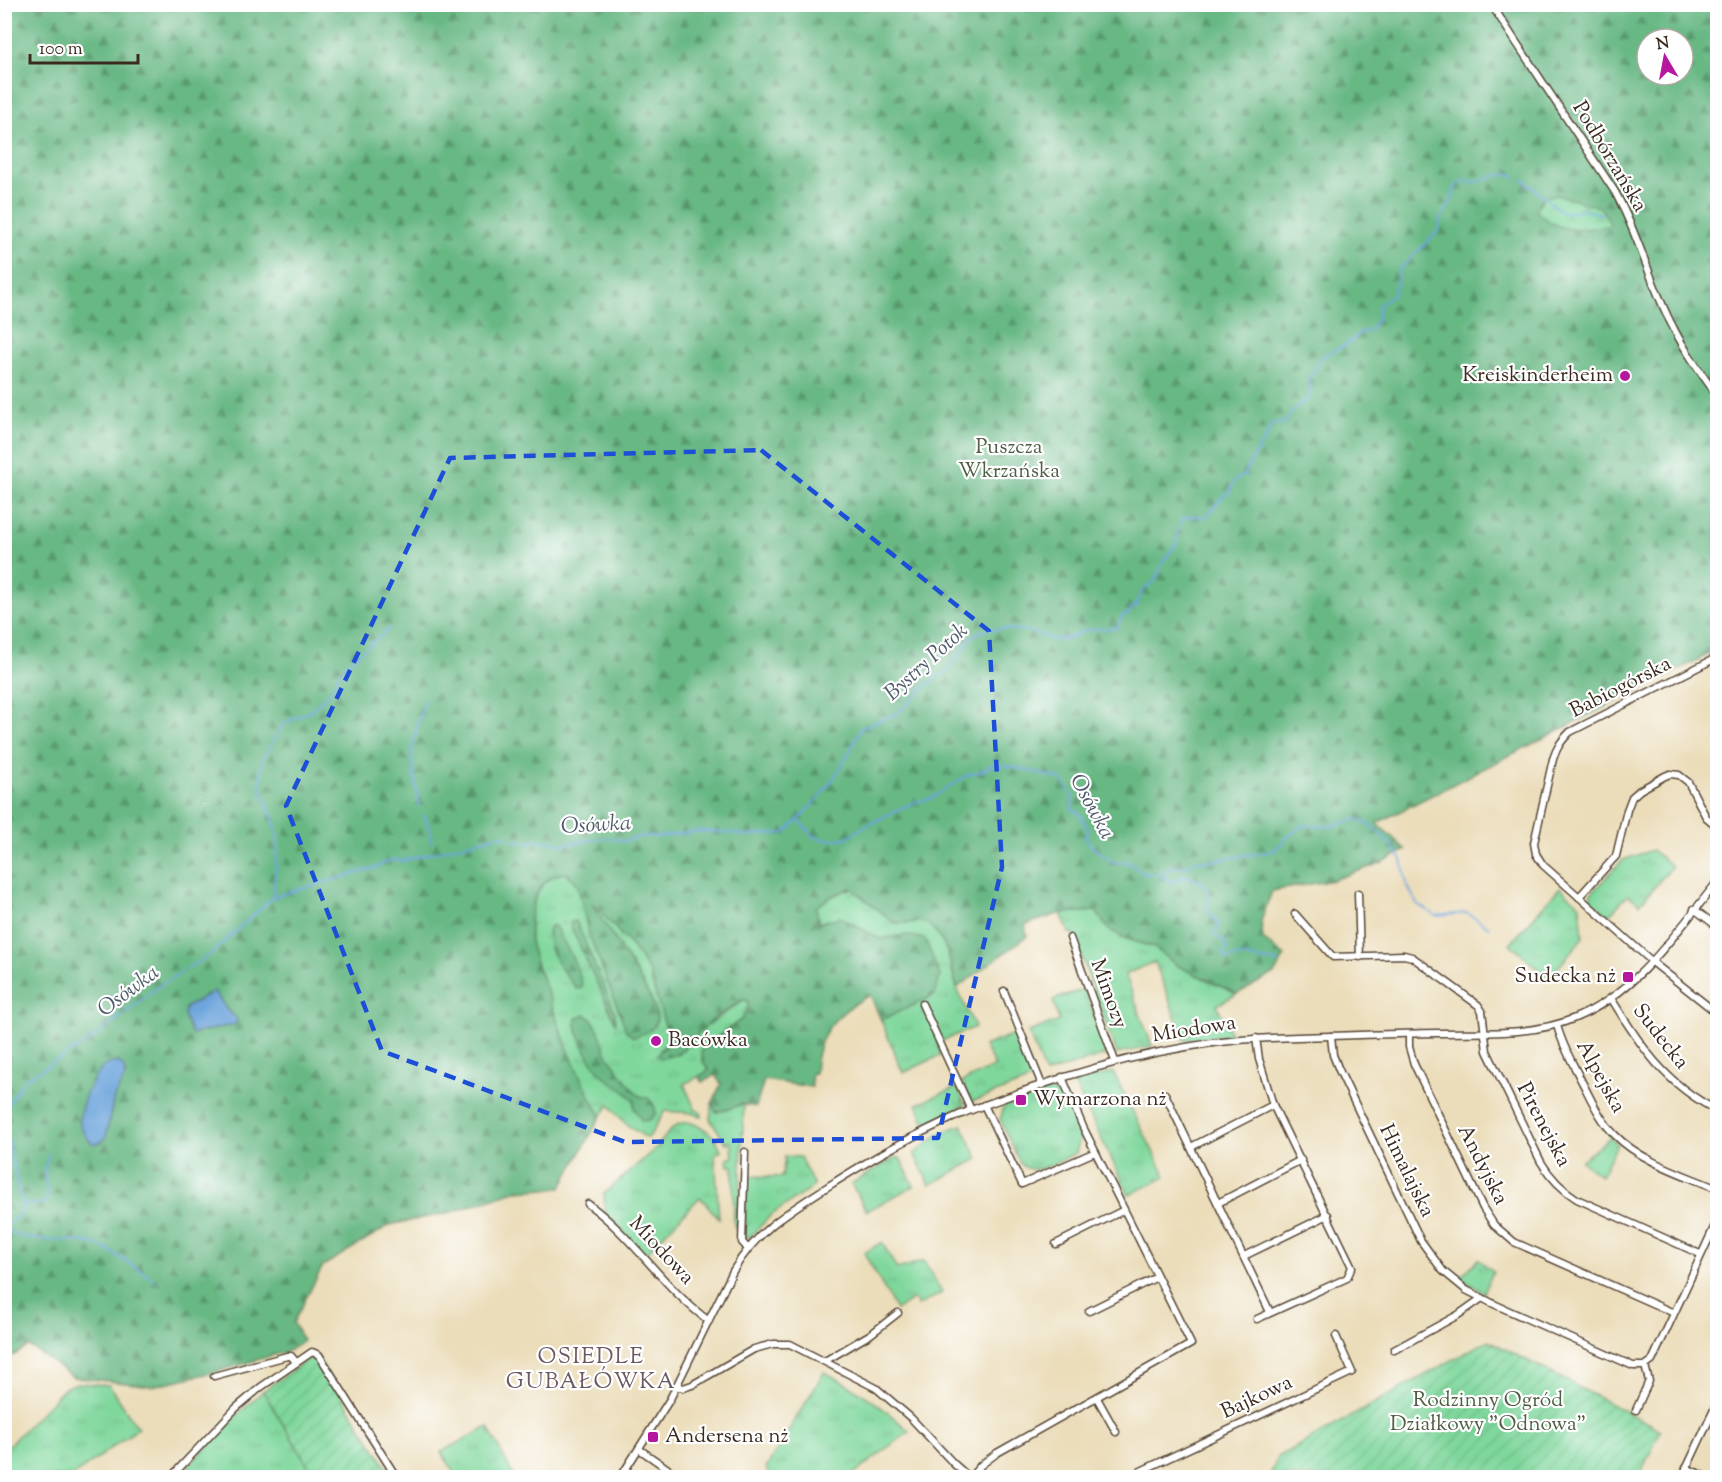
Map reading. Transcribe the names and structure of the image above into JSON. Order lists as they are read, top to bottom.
{
  "streets": {
    "street": [
      "Podbórzańska",
      "Babiogórska",
      "Mimozy",
      "Miodowa",
      "Sudecka",
      "Alpejska",
      "Pirenejska",
      "Andyjska",
      "Himalajska",
      "Bajkowa"
    ]
  },
  "crossings": [
    ["Babiogórska", "Miodowa"],
    ["Mimozy", "Miodowa"],
    ["Miodowa", "Sudecka"],
    ["Miodowa", "Alpejska"],
    ["Miodowa", "Pirenejska"],
    ["Miodowa", "Andyjska"],
    ["Miodowa", "Himalajska"]
  ],
  "districts": ["OSIEDLE GUBAŁÓWKA"],
  "water": ["Bystry Potok", "Osówka"],
  "parks": ["Puszcza Wkrzańska", "Rodzinny Ogród Działkowy \"Odnowa\""],
  "places": {
    "other": ["Kreiskinderheim", "Bacówka"],
    "transit": ["Sudecka nż", "Wymarzona nż", "Andersena nż"]
  },
  "scale_bar": "100 m",
  "north": "top"
}
